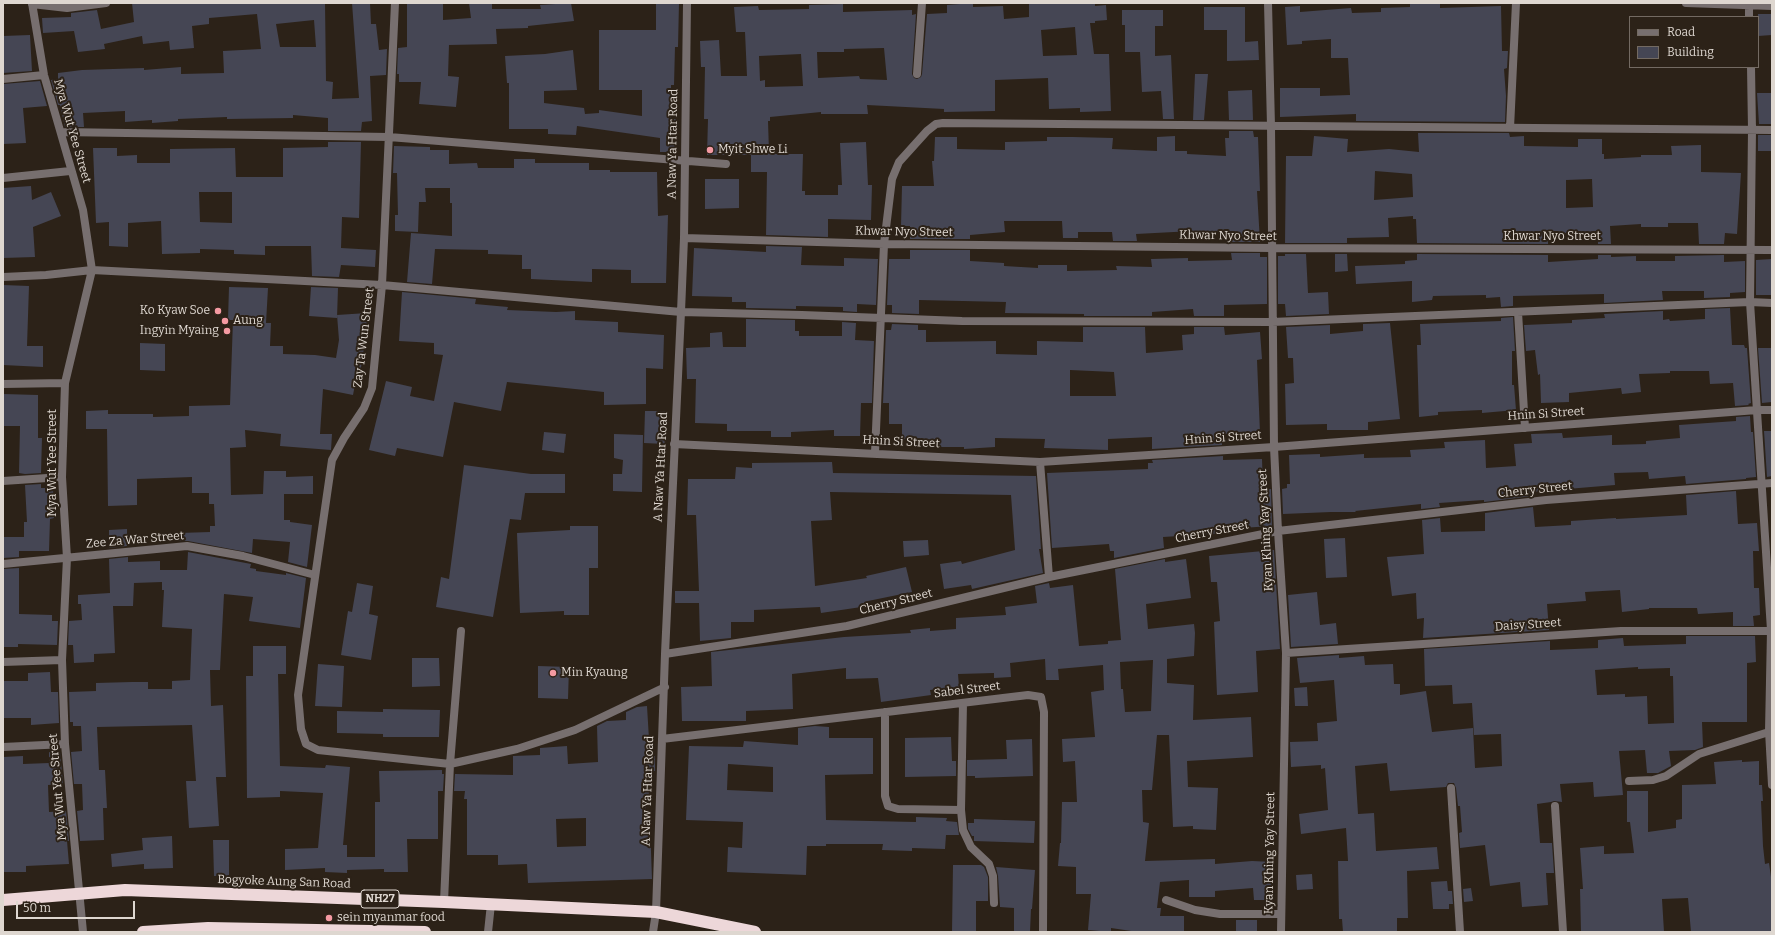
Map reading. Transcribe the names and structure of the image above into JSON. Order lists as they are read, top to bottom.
{
  "streets": {
    "highway": ["Bogyoke Aung San Road", "NH27"],
    "street": [
      "Mya Wut Yee Street",
      "A Naw Ya Htar Road",
      "Khwar Nyo Street",
      "Zay Ta Wun Street",
      "Hnin Si Street",
      "Cherry Street",
      "Kyan Khing Yay Street",
      "Zee Za War Street",
      "Daisy Street",
      "Sabel Street"
    ]
  },
  "crossings": [
    ["Mya Wut Yee Street", "Zee Za War Street"],
    ["Mya Wut Yee Street", "Bogyoke Aung San Road"],
    ["A Naw Ya Htar Road", "Khwar Nyo Street"],
    ["A Naw Ya Htar Road", "Hnin Si Street"],
    ["A Naw Ya Htar Road", "Cherry Street"],
    ["A Naw Ya Htar Road", "Sabel Street"],
    ["A Naw Ya Htar Road", "Bogyoke Aung San Road"],
    ["Khwar Nyo Street", "Kyan Khing Yay Street"],
    ["Zay Ta Wun Street", "Zee Za War Street"],
    ["Hnin Si Street", "Kyan Khing Yay Street"],
    ["Cherry Street", "Kyan Khing Yay Street"],
    ["Kyan Khing Yay Street", "Daisy Street"]
  ],
  "places": [
    "Myit Shwe Li",
    "Ko Kyaw Soe",
    "Aung",
    "Ingyin Myaing",
    "Min Kyaung",
    "sein myanmar food"
  ],
  "legend": ["Road", "Building"],
  "scale_bar": "50 m"
}
